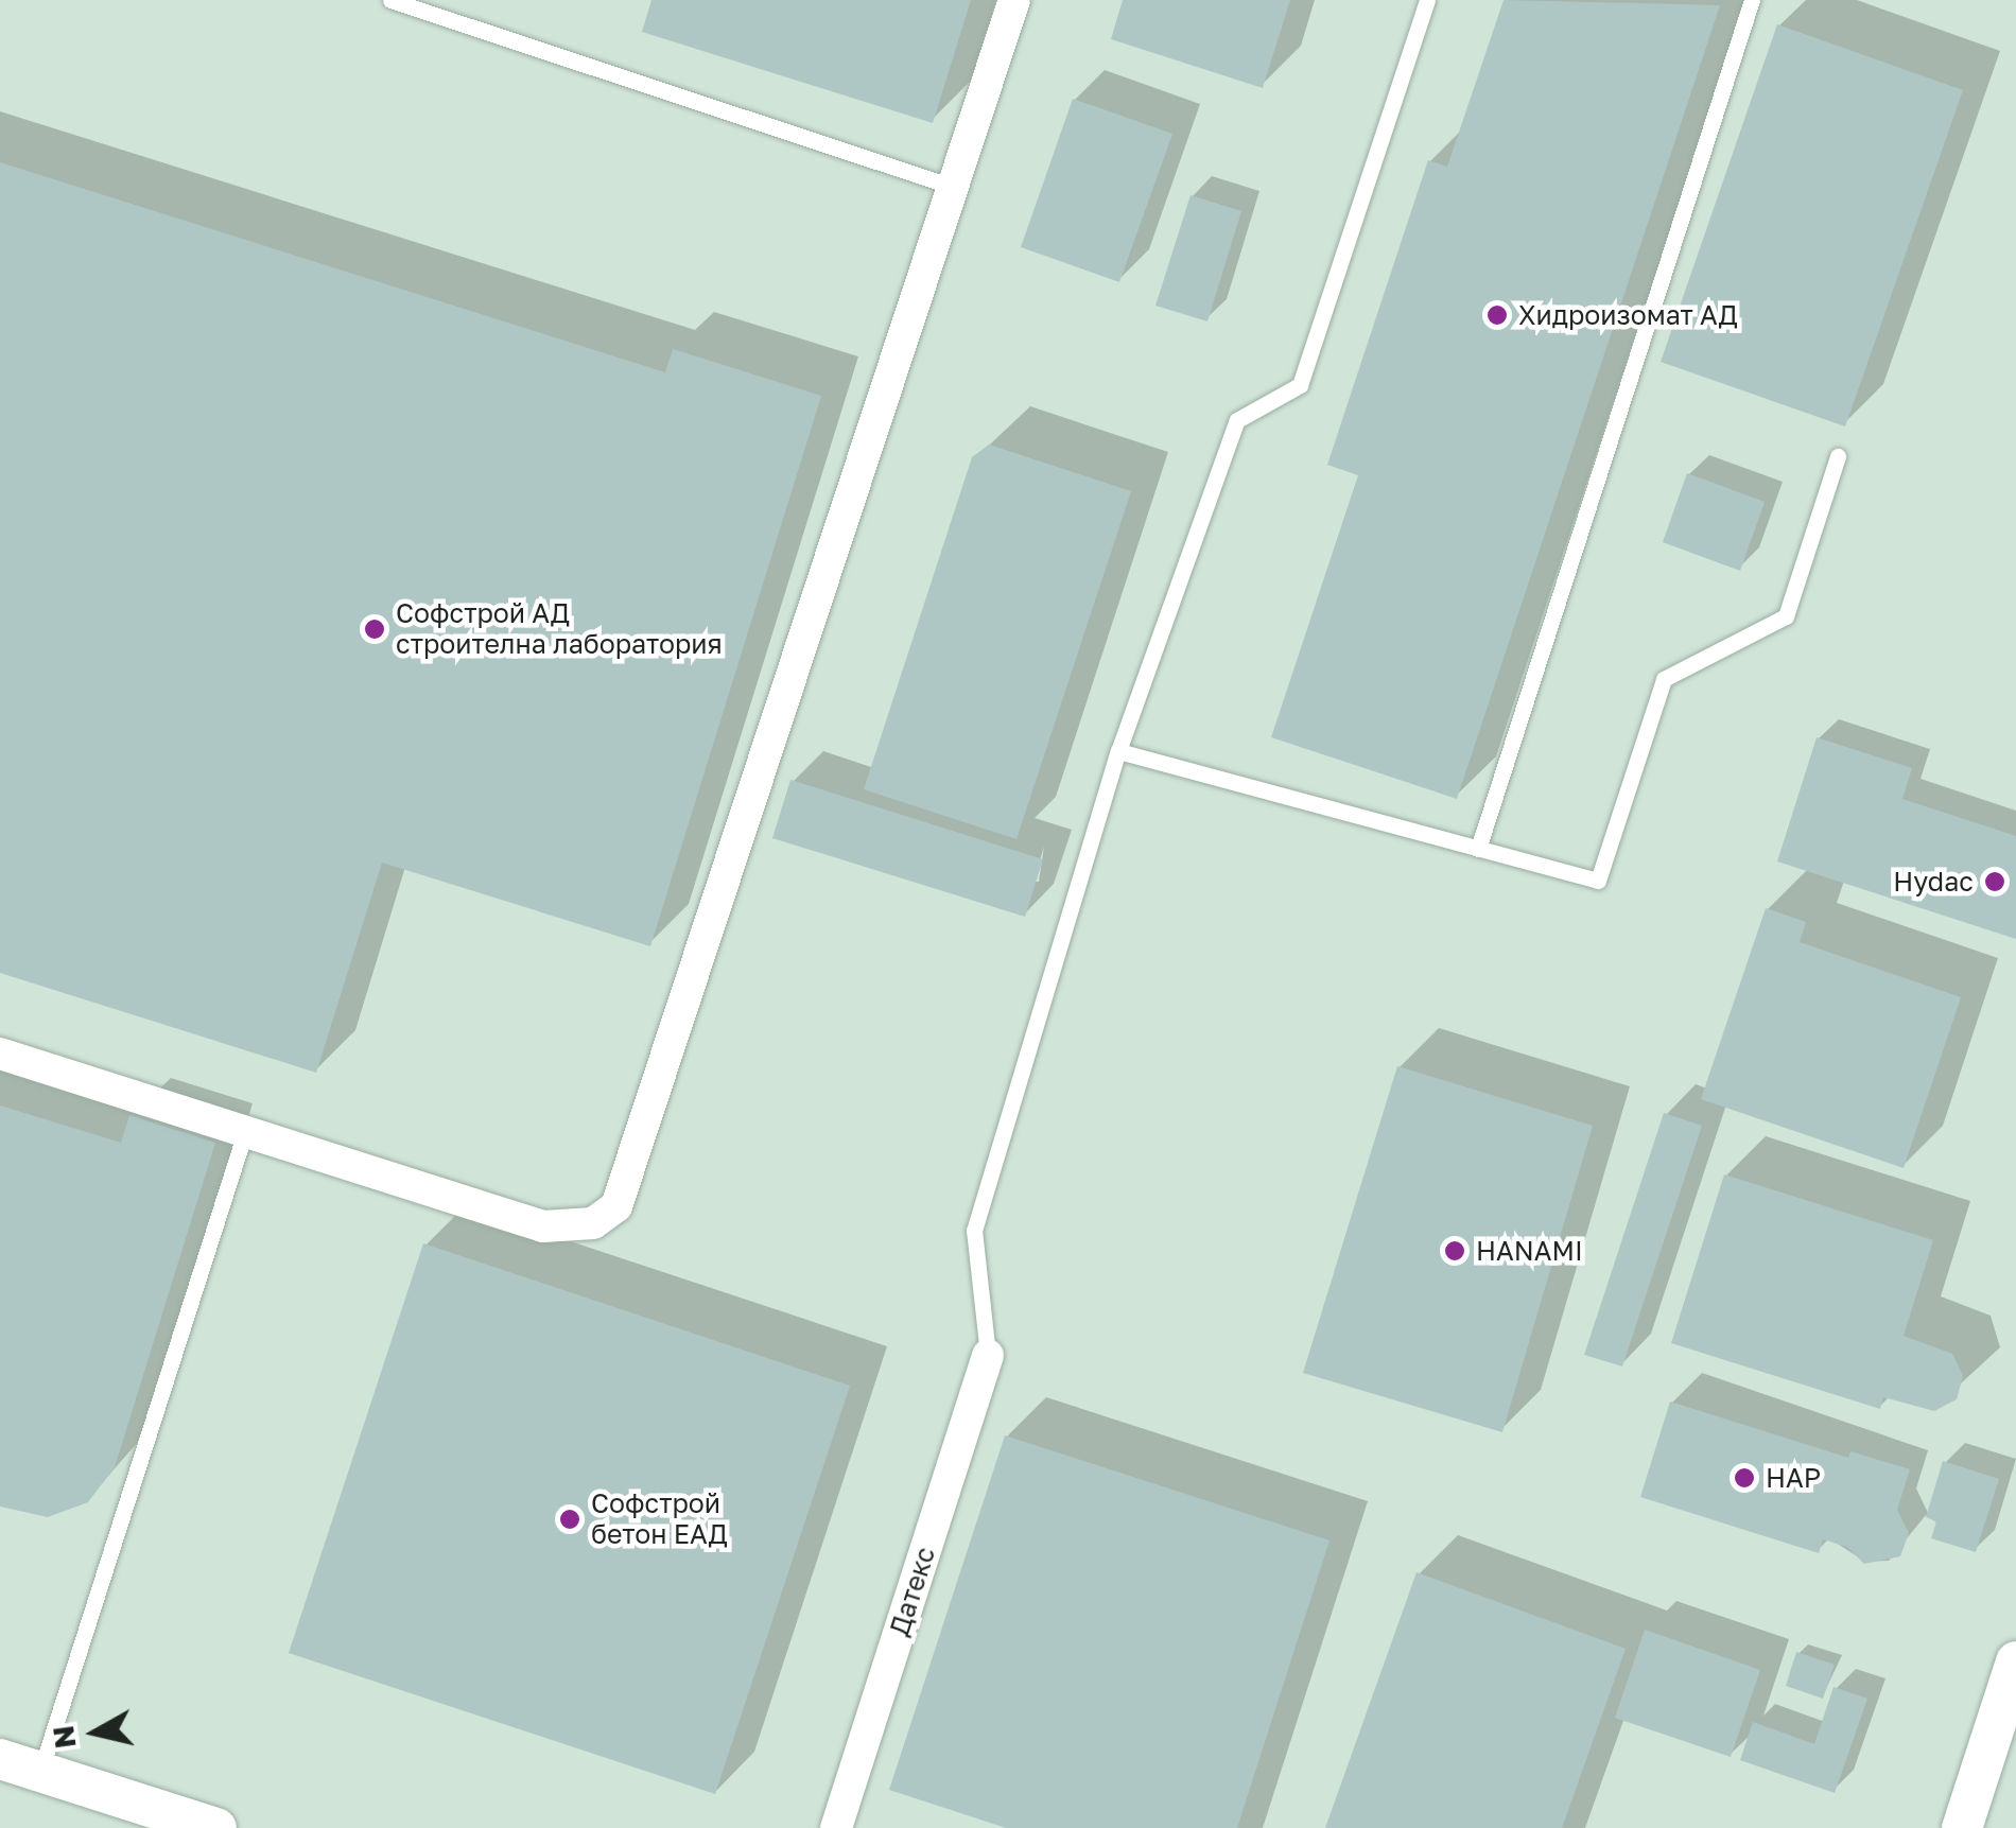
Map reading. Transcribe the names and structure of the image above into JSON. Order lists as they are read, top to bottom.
{
  "streets": {
    "street": ["Датекс"]
  },
  "places": [
    "Хидроизомат АД",
    "Софстрой АД строителна лаборатория",
    "Hydac",
    "HANAMI",
    "НАР",
    "Софстрой бетон ЕАД"
  ],
  "north": "left"
}
